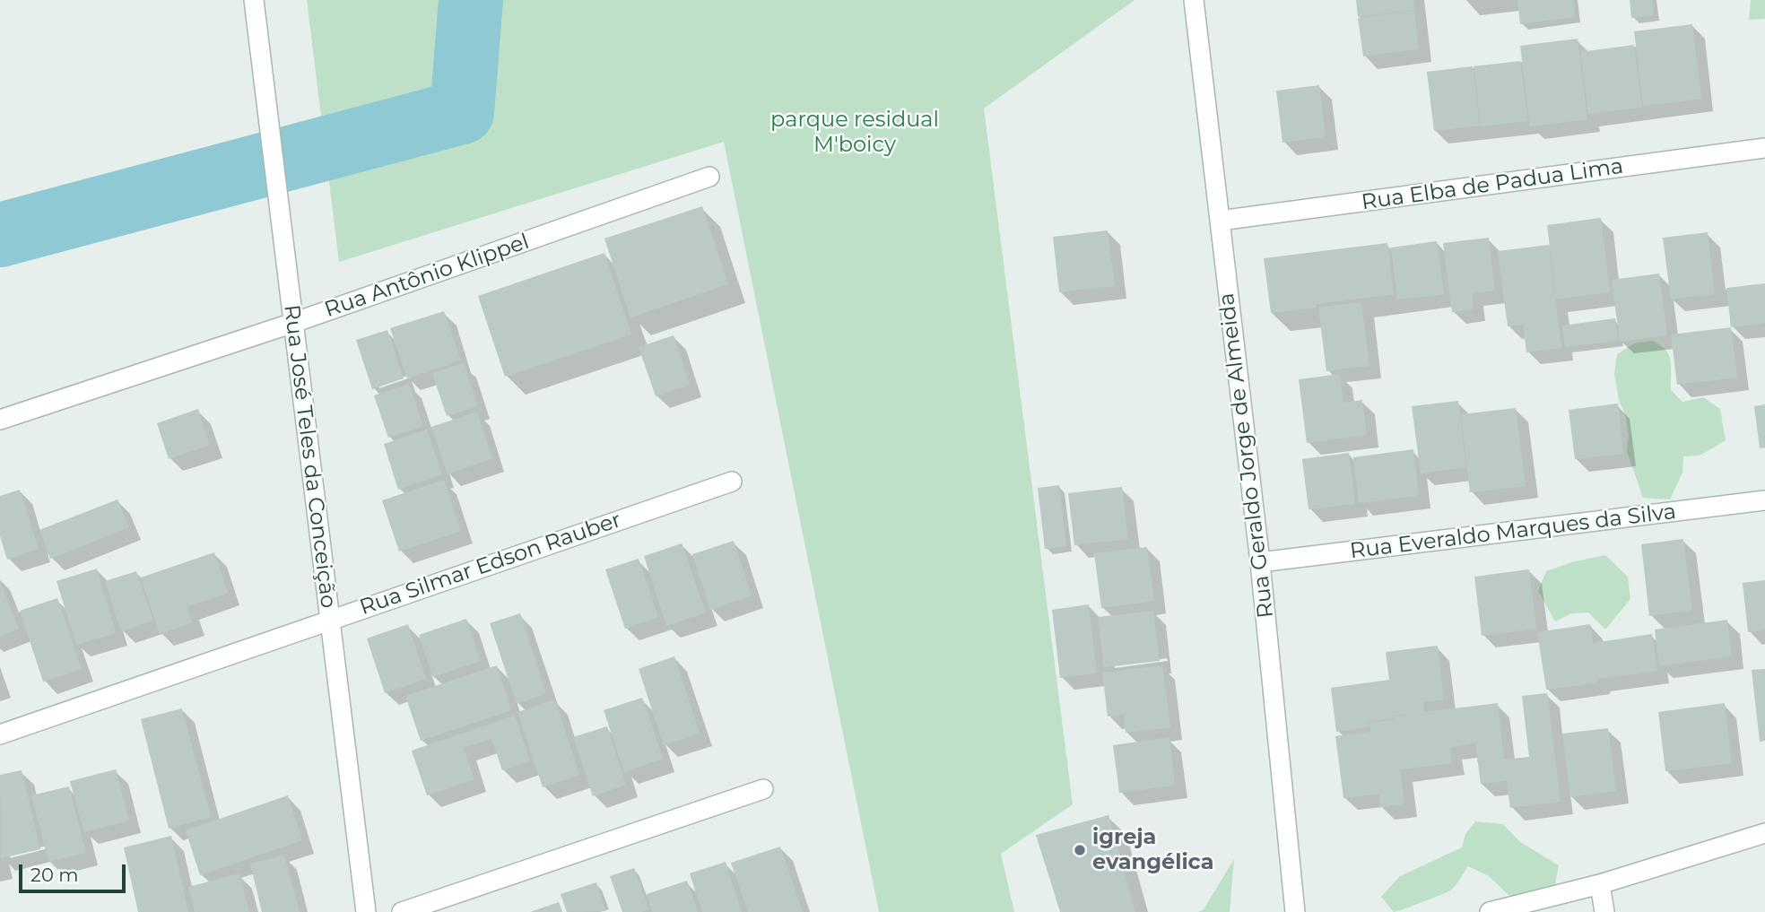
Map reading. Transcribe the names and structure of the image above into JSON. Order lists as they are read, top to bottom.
{
  "streets": {
    "street": [
      "Rua Elba de Padua Lima",
      "Rua Antônio Klippel",
      "Rua Geraldo Jorge de Almeida",
      "Rua José Teles da Conceição",
      "Rua Everaldo Marques da Silva",
      "Rua Silmar Edson Rauber"
    ]
  },
  "crossings": [
    ["Rua Elba de Padua Lima", "Rua Geraldo Jorge de Almeida"],
    ["Rua Antônio Klippel", "Rua José Teles da Conceição"],
    ["Rua Geraldo Jorge de Almeida", "Rua Everaldo Marques da Silva"],
    ["Rua José Teles da Conceição", "Rua Silmar Edson Rauber"]
  ],
  "parks": ["parque residual M'boicy"],
  "places": ["igreja evangélica"],
  "scale_bar": "20 m"
}
